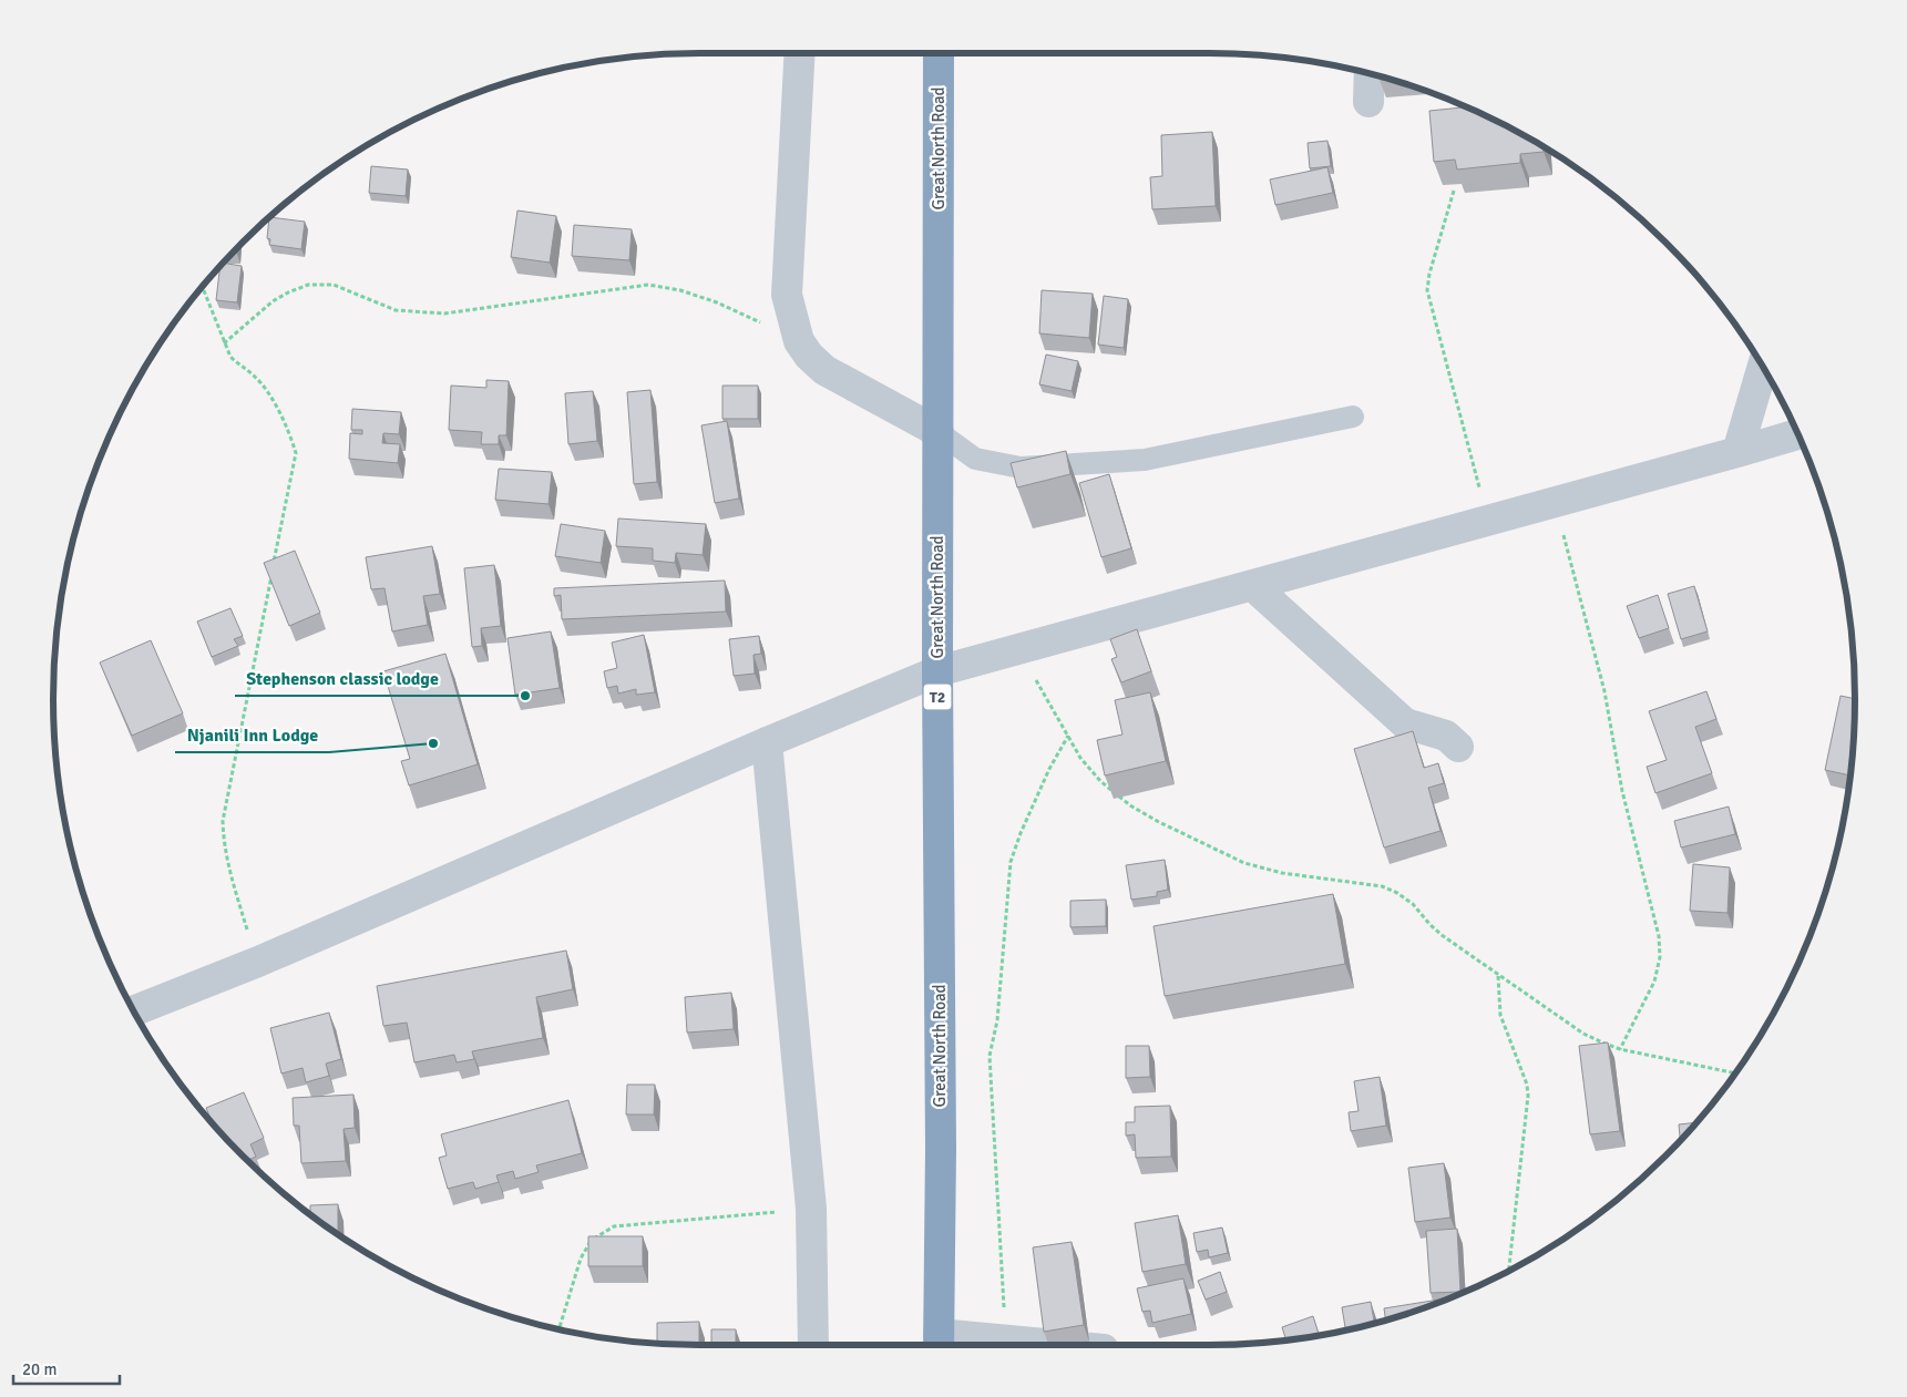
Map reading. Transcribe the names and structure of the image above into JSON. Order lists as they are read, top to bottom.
{
  "streets": {
    "highway": ["Great North Road", "T2"]
  },
  "places": ["Stephenson classic lodge", "Njanili Inn Lodge"],
  "scale_bar": "20 m"
}
